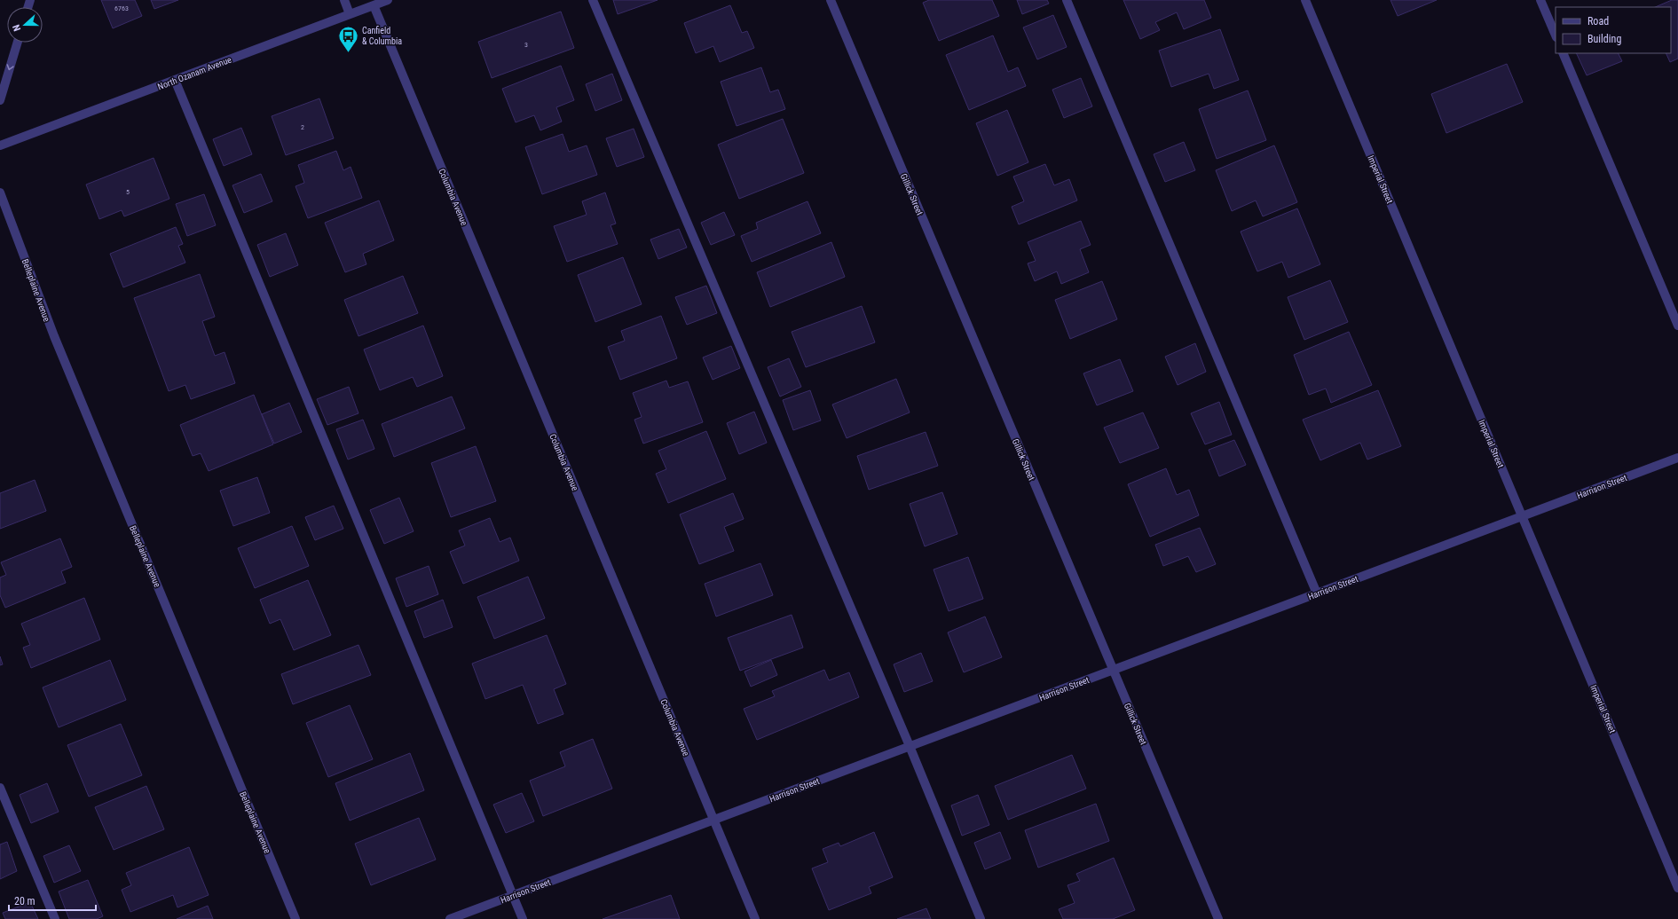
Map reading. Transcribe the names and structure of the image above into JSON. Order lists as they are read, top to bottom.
{
  "streets": {
    "street": [
      "North Ozanam Avenue",
      "Imperial Street",
      "Gillick Street",
      "Columbia Avenue",
      "Belleplaine Avenue",
      "Harrison Street"
    ]
  },
  "crossings": [
    ["North Ozanam Avenue", "Columbia Avenue"],
    ["Imperial Street", "Harrison Street"],
    ["Gillick Street", "Harrison Street"],
    ["Columbia Avenue", "Harrison Street"]
  ],
  "places": {
    "bus stop": ["Canfield & Columbia"]
  },
  "house_numbers": [
    "6763",
    "3",
    "2",
    "5"
  ],
  "legend": ["Road", "Building"],
  "scale_bar": "20 m",
  "north": "left"
}
